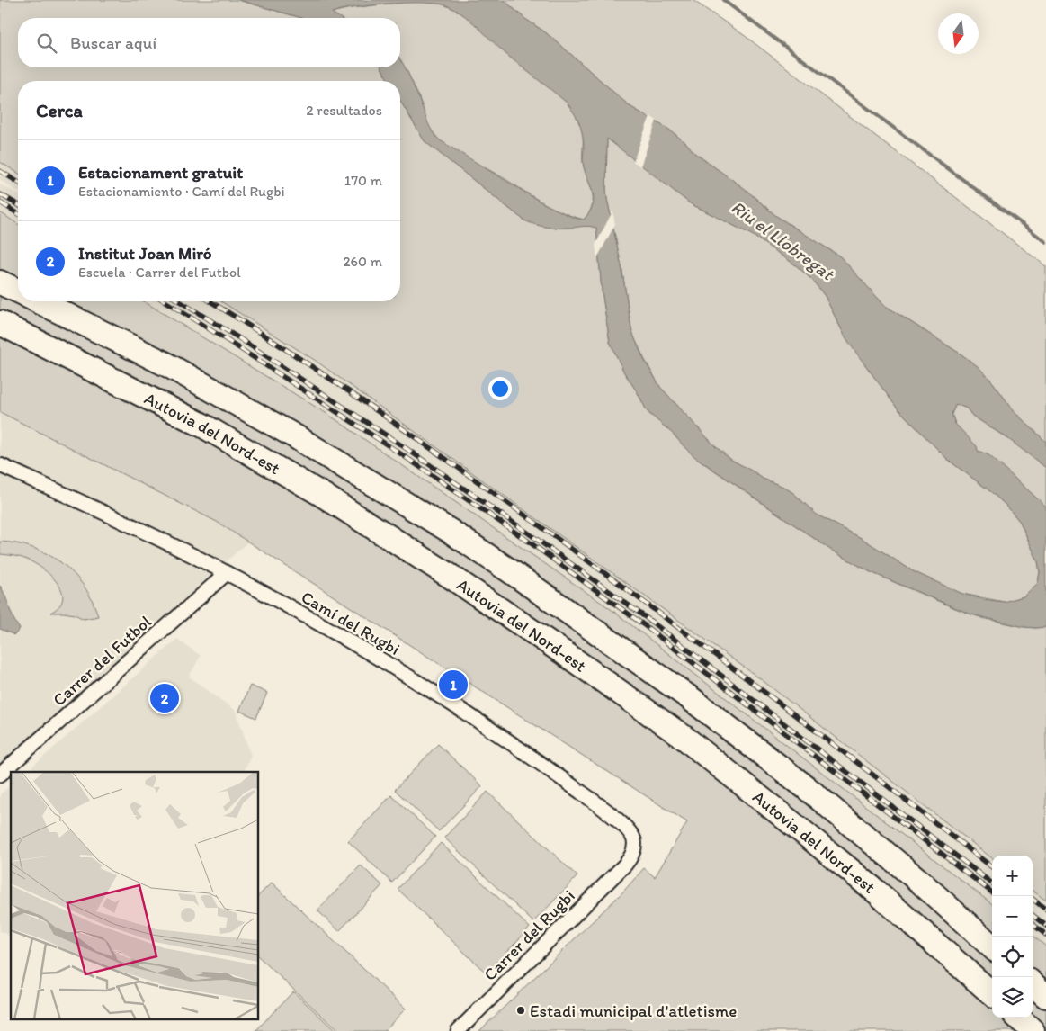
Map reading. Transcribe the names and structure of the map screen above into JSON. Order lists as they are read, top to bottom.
{
  "streets": {
    "highway": ["Autovia del Nord-est"],
    "street": ["Camí del Rugbi", "Carrer del Futbol", "Carrer del Rugbi"]
  },
  "crossings": [
    ["Camí del Rugbi", "Carrer del Futbol"],
    ["Camí del Rugbi", "Carrer del Rugbi"]
  ],
  "water": ["Riu el Llobregat"],
  "places": ["Estadi municipal d'atletisme"],
  "north": "bottom",
  "page": {
    "search": "Buscar aquí",
    "heading": ["Cerca", "2 resultados"],
    "list": [
      {
        "mark": "1",
        "name": "Estacionament gratuit",
        "note": "Estacionamiento · Camí del Rugbi",
        "value": "170 m"
      },
      {
        "mark": "2",
        "name": "Institut Joan Miró",
        "note": "Escuela · Carrer del Futbol",
        "value": "260 m"
      }
    ],
    "pins": ["1", "2"],
    "map_buttons": ["+", "−"]
  }
}
